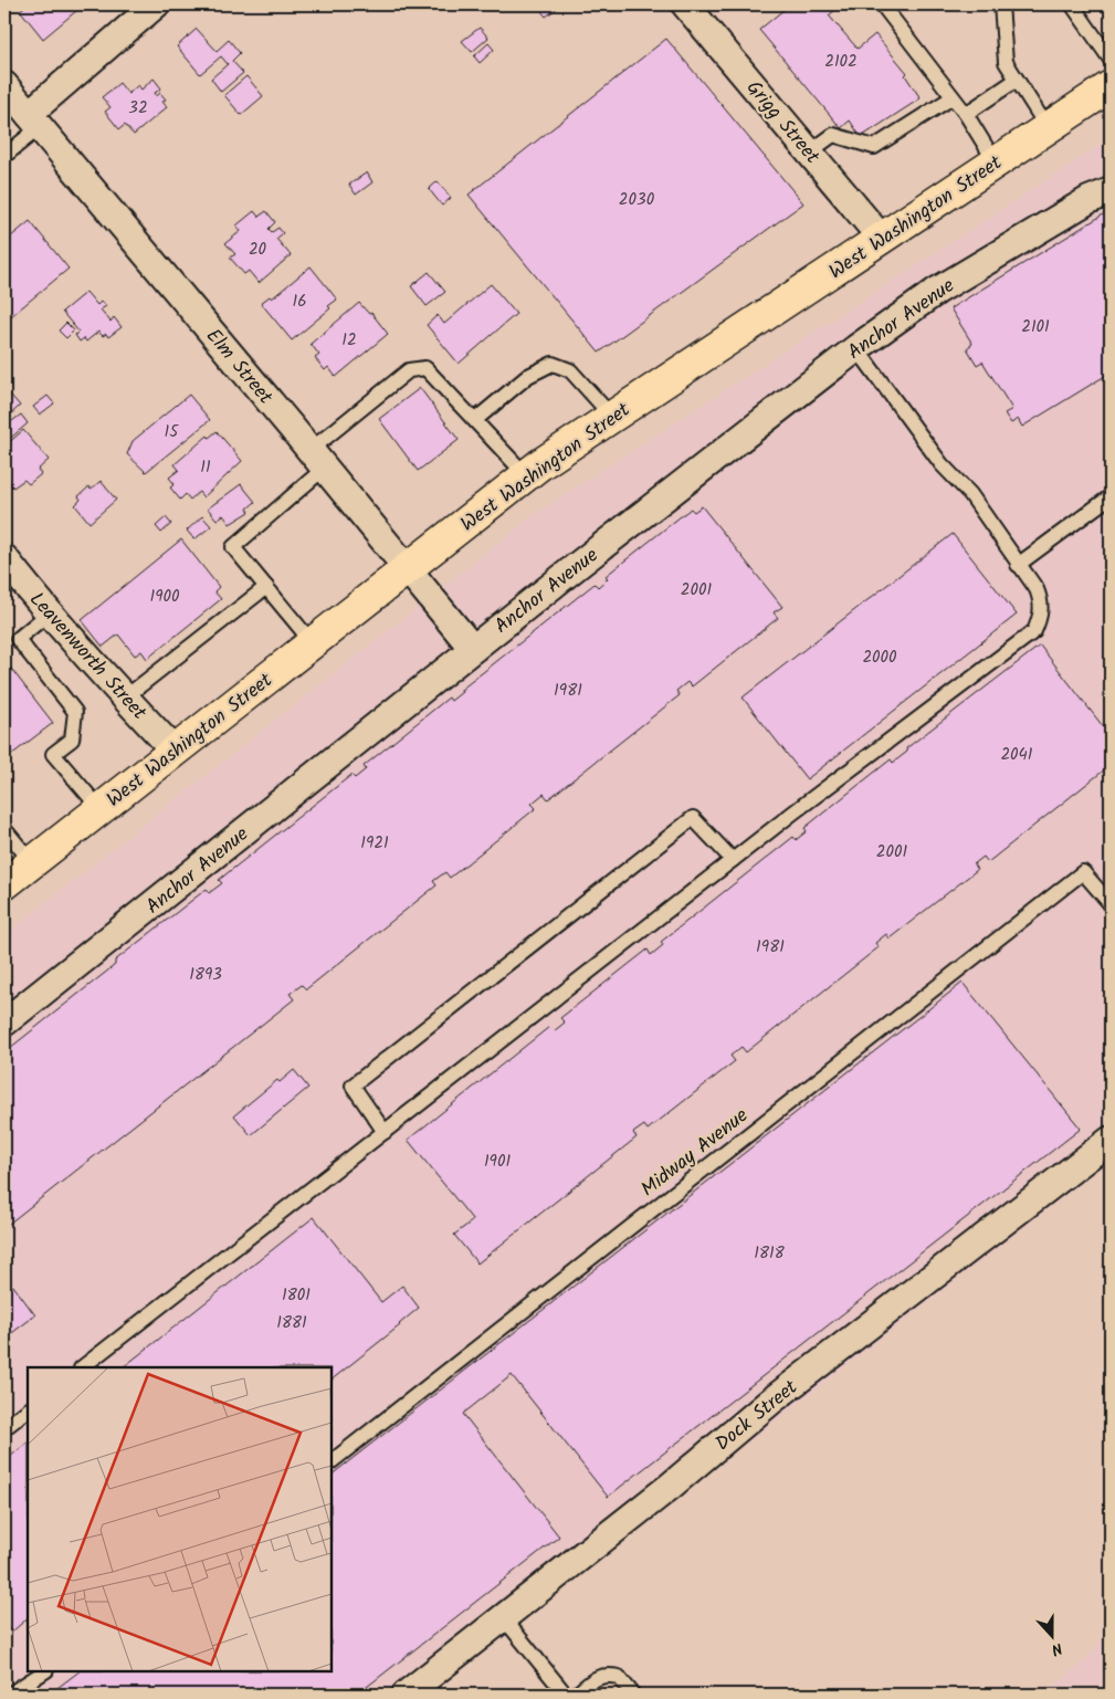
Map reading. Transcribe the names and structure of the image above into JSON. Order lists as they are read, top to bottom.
{
  "streets": {
    "main road": ["West Washington Street"],
    "street": [
      "Grigg Street",
      "Anchor Avenue",
      "Elm Street",
      "Leavenworth Street",
      "Dock Street"
    ],
    "lane": ["Midway Avenue"]
  },
  "crossings": [
    ["Grigg Street", "West Washington Street"],
    ["West Washington Street", "Elm Street"],
    ["West Washington Street", "Leavenworth Street"],
    ["Anchor Avenue", "Elm Street"]
  ],
  "house_numbers": [
    "2102",
    "32",
    "2030",
    "20",
    "16",
    "2101",
    "12",
    "15",
    "11",
    "2001",
    "1900",
    "2000",
    "1981",
    "2041",
    "1921",
    "2001",
    "1981",
    "1893",
    "1901",
    "1818",
    "1801",
    "1881"
  ],
  "north": "bottom"
}
